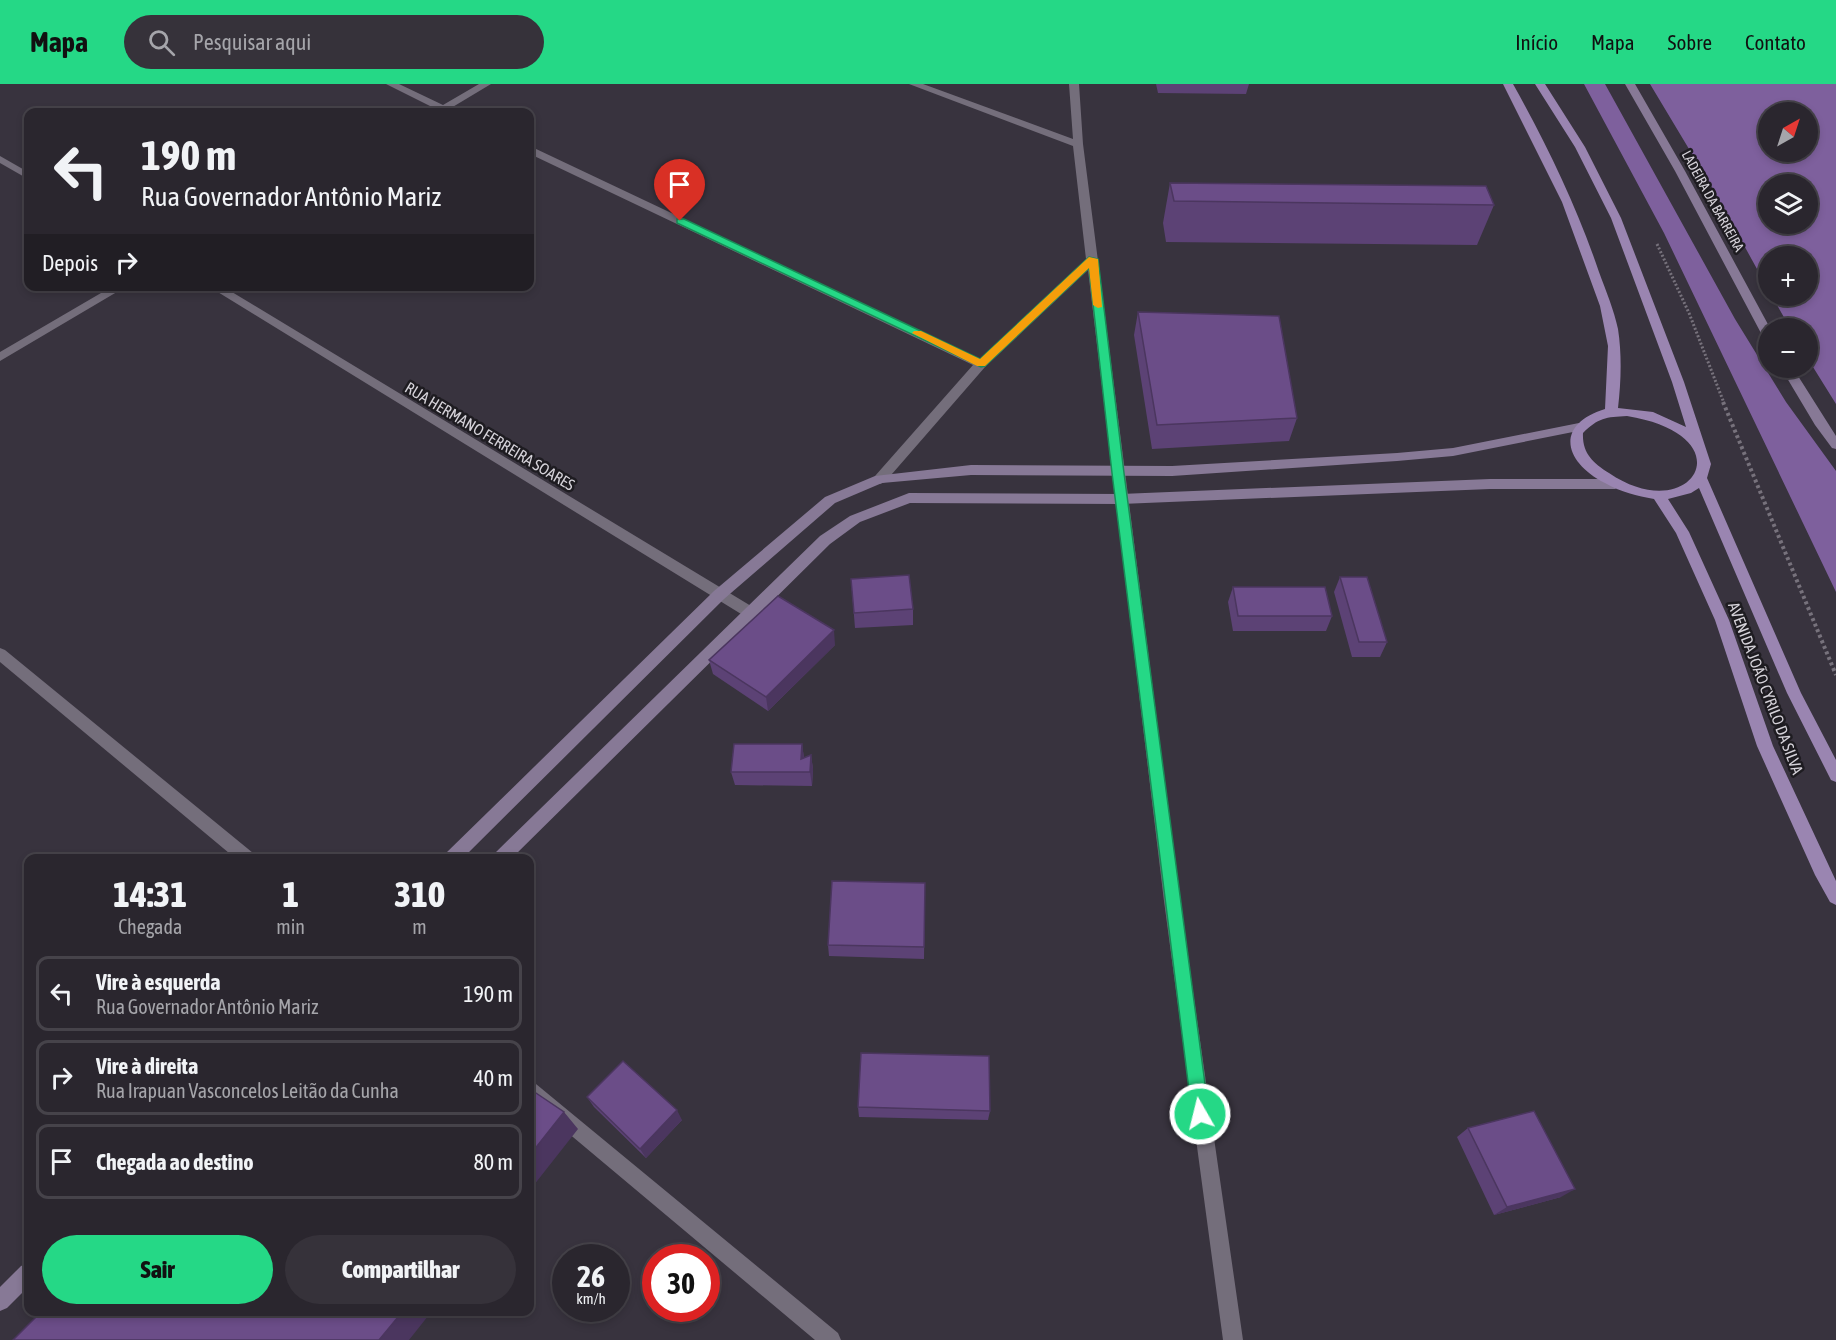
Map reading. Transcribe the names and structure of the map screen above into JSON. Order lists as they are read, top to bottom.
{
  "streets": {
    "main road": ["LADEIRA DA BARREIRA", "AVENIDA JOÃO CYRILO DA SILVA"],
    "street": ["RUA HERMANO FERREIRA SOARES"]
  },
  "north": "top right",
  "page": {
    "header": "Mapa",
    "search": "Pesquisar aqui",
    "nav": [
      "Início",
      "Mapa",
      "Sobre",
      "Contato"
    ],
    "map_buttons": ["+", "−"],
    "turn": ["190 m", "Rua Governador Antônio Mariz"],
    "then": "Depois",
    "eta": [
      "14:31",
      "Chegada",
      "1",
      "min",
      "310",
      "m"
    ],
    "list": [
      {
        "name": "Vire à esquerda",
        "note": "Rua Governador Antônio Mariz",
        "value": "190 m"
      },
      {
        "name": "Vire à direita",
        "note": "Rua Irapuan Vasconcelos Leitão da Cunha",
        "value": "40 m"
      },
      {
        "name": "Chegada ao destino",
        "value": "80 m"
      }
    ],
    "buttons": ["Sair", "Compartilhar"],
    "speed": "26 km/h",
    "limit": "30"
  }
}
